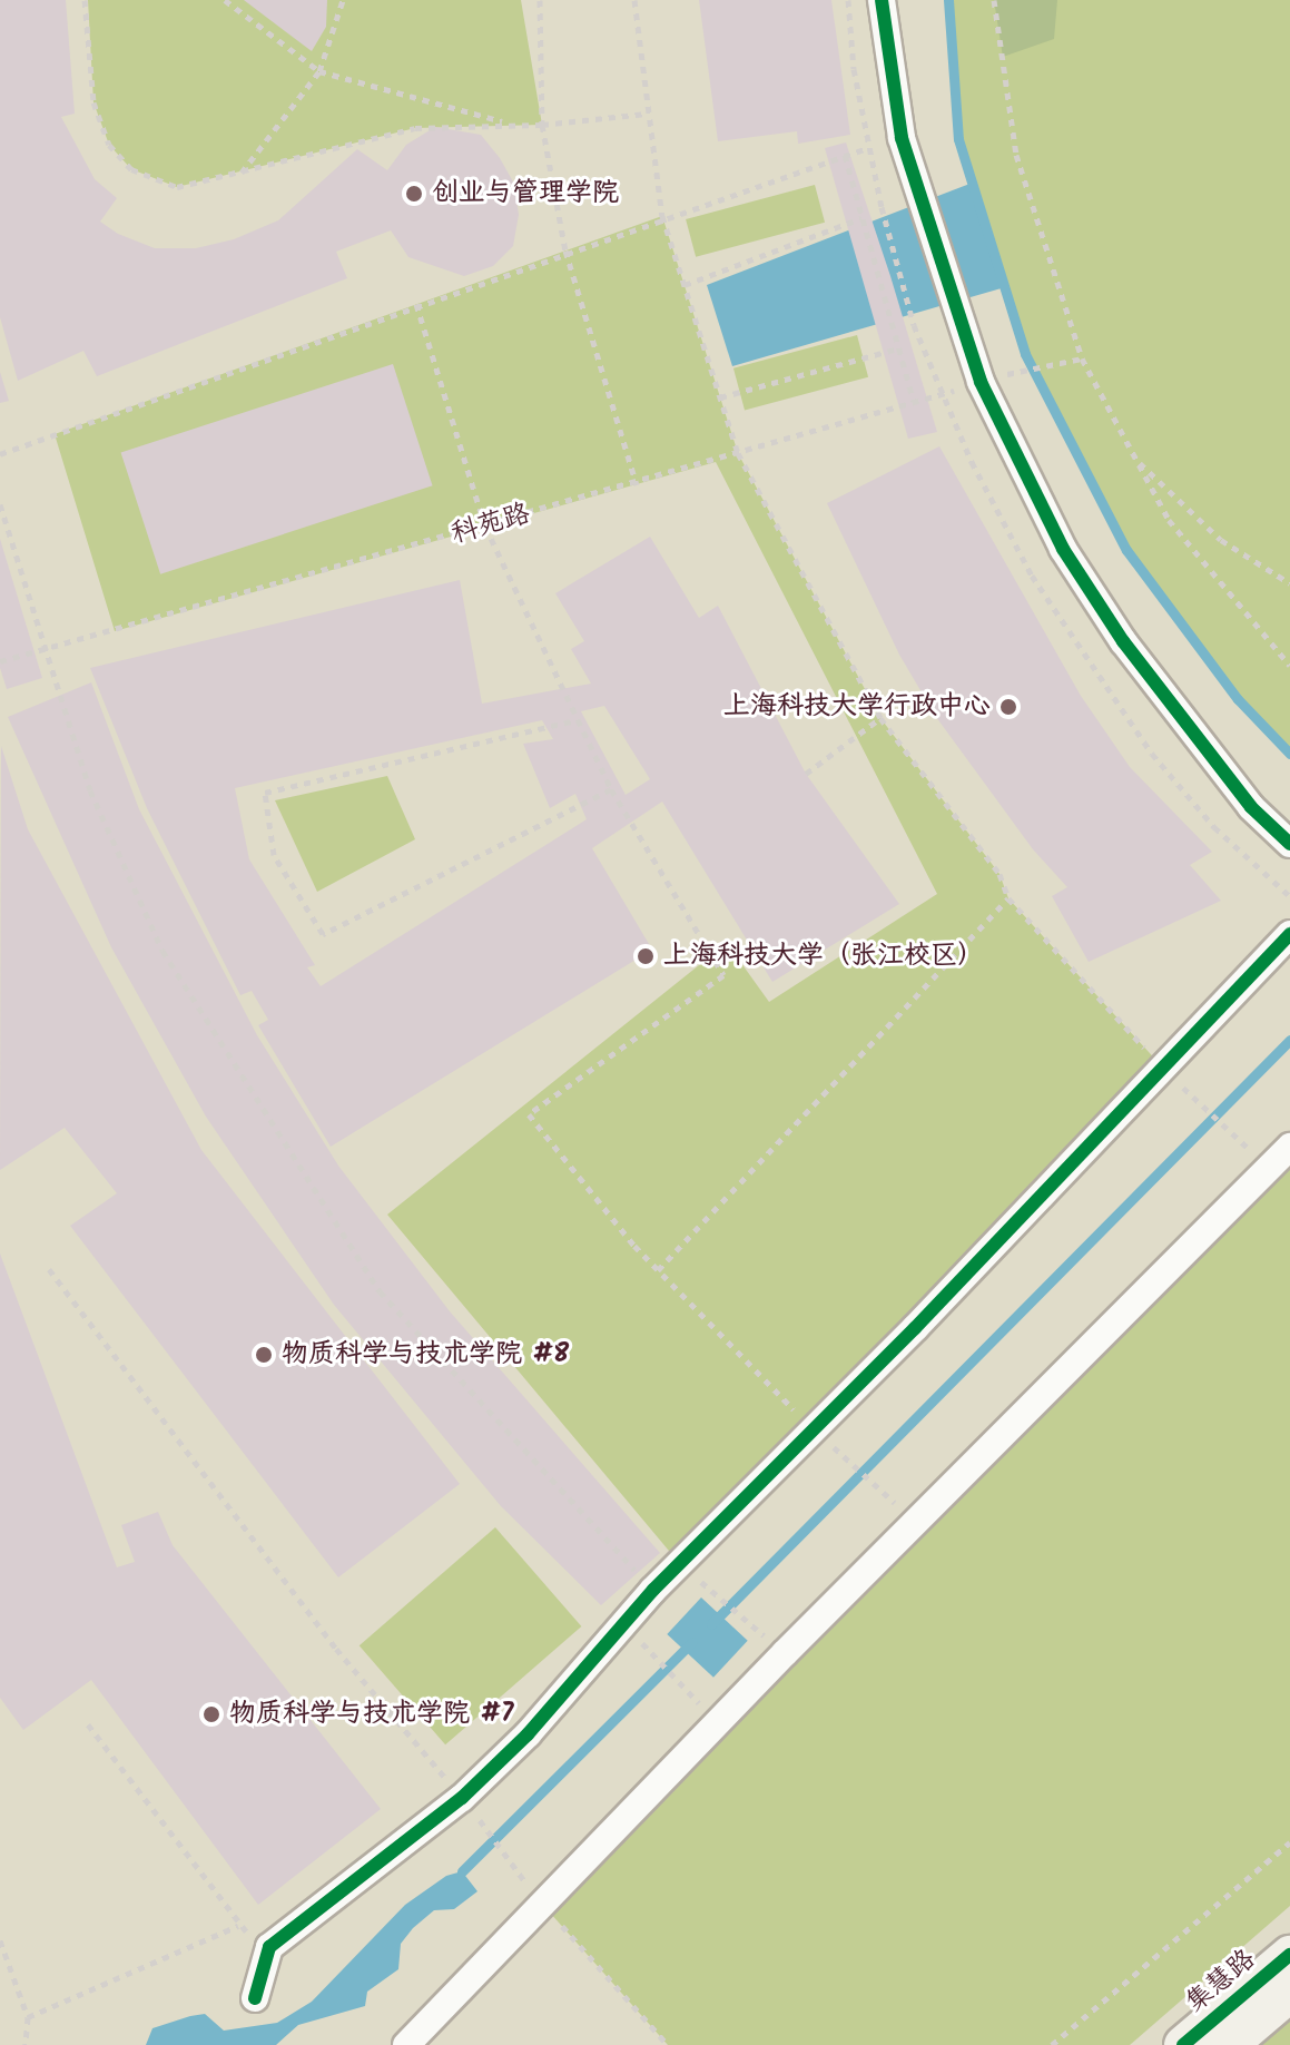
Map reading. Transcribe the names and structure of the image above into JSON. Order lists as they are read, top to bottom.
{
  "streets": {
    "street": ["集慧路"],
    "path": ["科苑路"]
  },
  "places": [
    "创业与管理学院",
    "上海科技大学行政中心",
    "上海科技大学（张江校区）",
    "物质科学与技术学院 #8",
    "物质科学与技术学院 #7"
  ]
}
